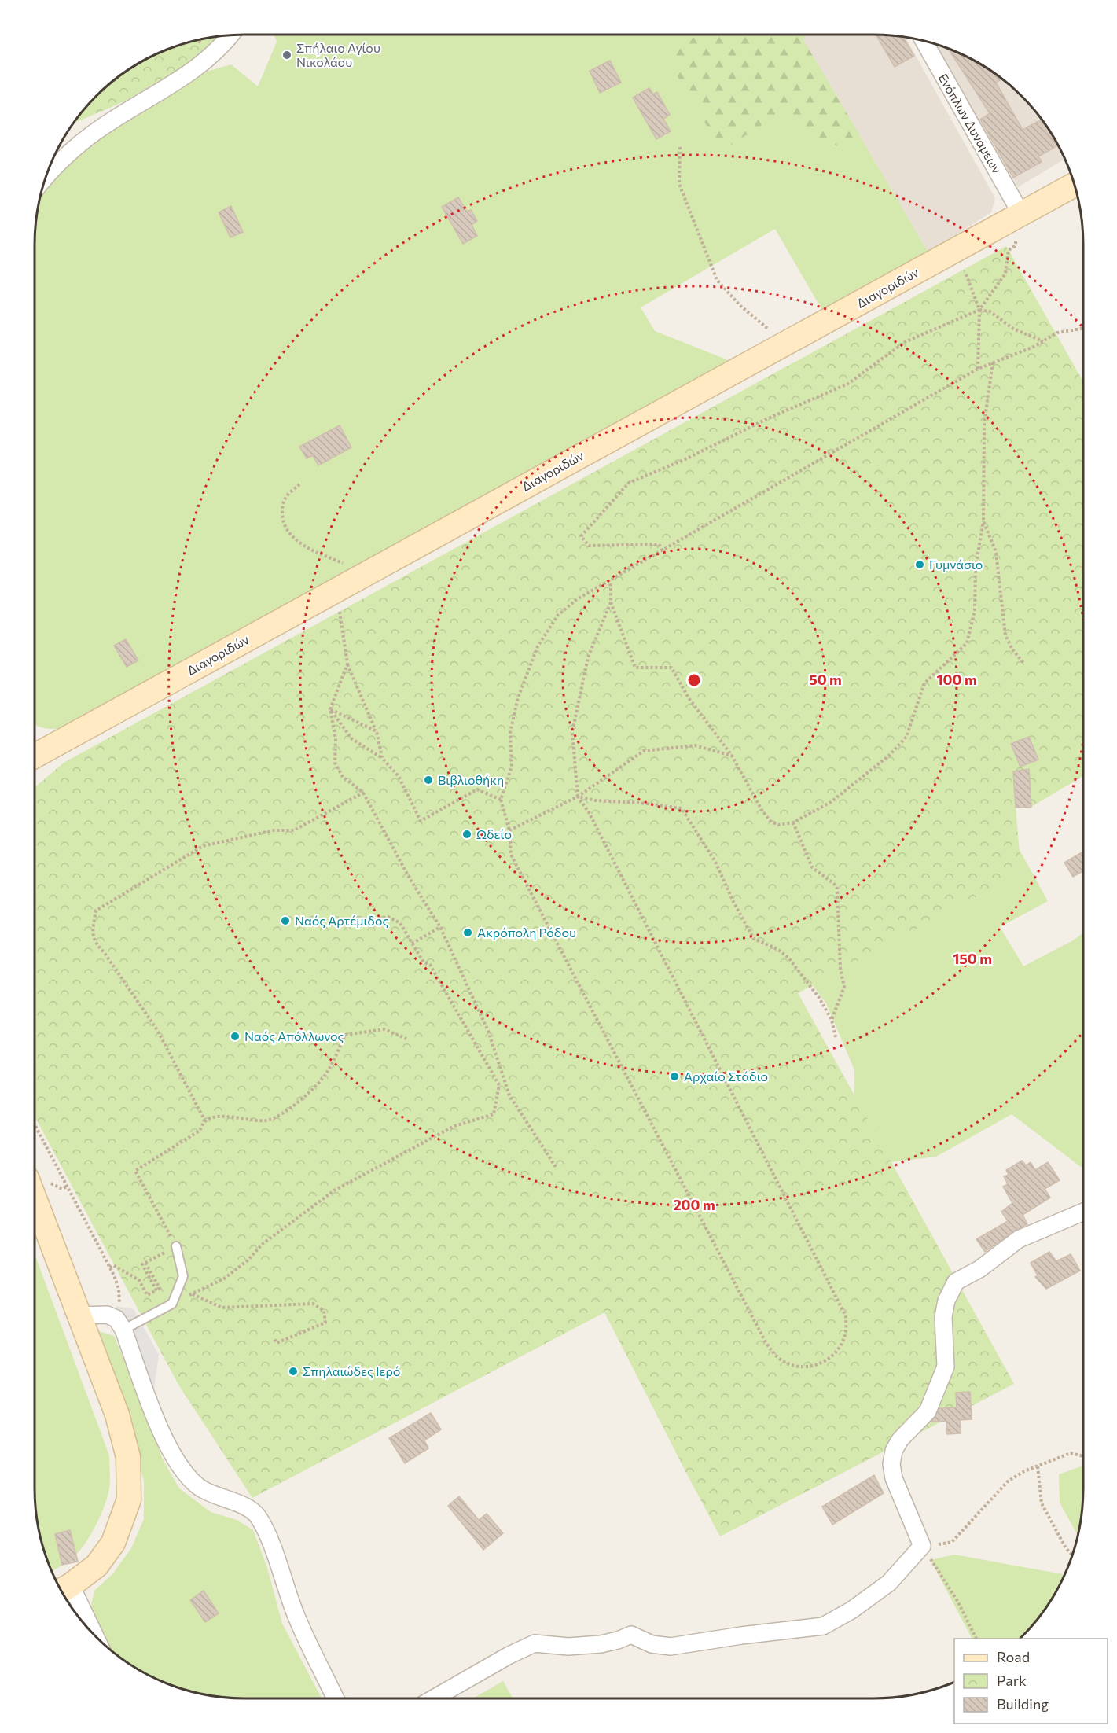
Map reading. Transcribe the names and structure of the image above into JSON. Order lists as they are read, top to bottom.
{
  "streets": {
    "street": ["Ενόπλων Δυνάμεων", "Διαγοριδών"]
  },
  "crossings": [
    ["Ενόπλων Δυνάμεων", "Διαγοριδών"]
  ],
  "places": [
    "Σπήλαιο Αγίου Νικολάου",
    "Γυμνάσιο",
    "Βιβλιοθήκη",
    "Ωδείο",
    "Ναός Αρτέμιδος",
    "Ακρόπολη Ρόδου",
    "Ναός Απόλλωνος",
    "Αρχαίο Στάδιο",
    "Σπηλαιώδες Ιερό"
  ],
  "legend": ["Road", "Park", "Building"],
  "rings": [
    "50 m",
    "100 m",
    "150 m",
    "200 m"
  ]
}
